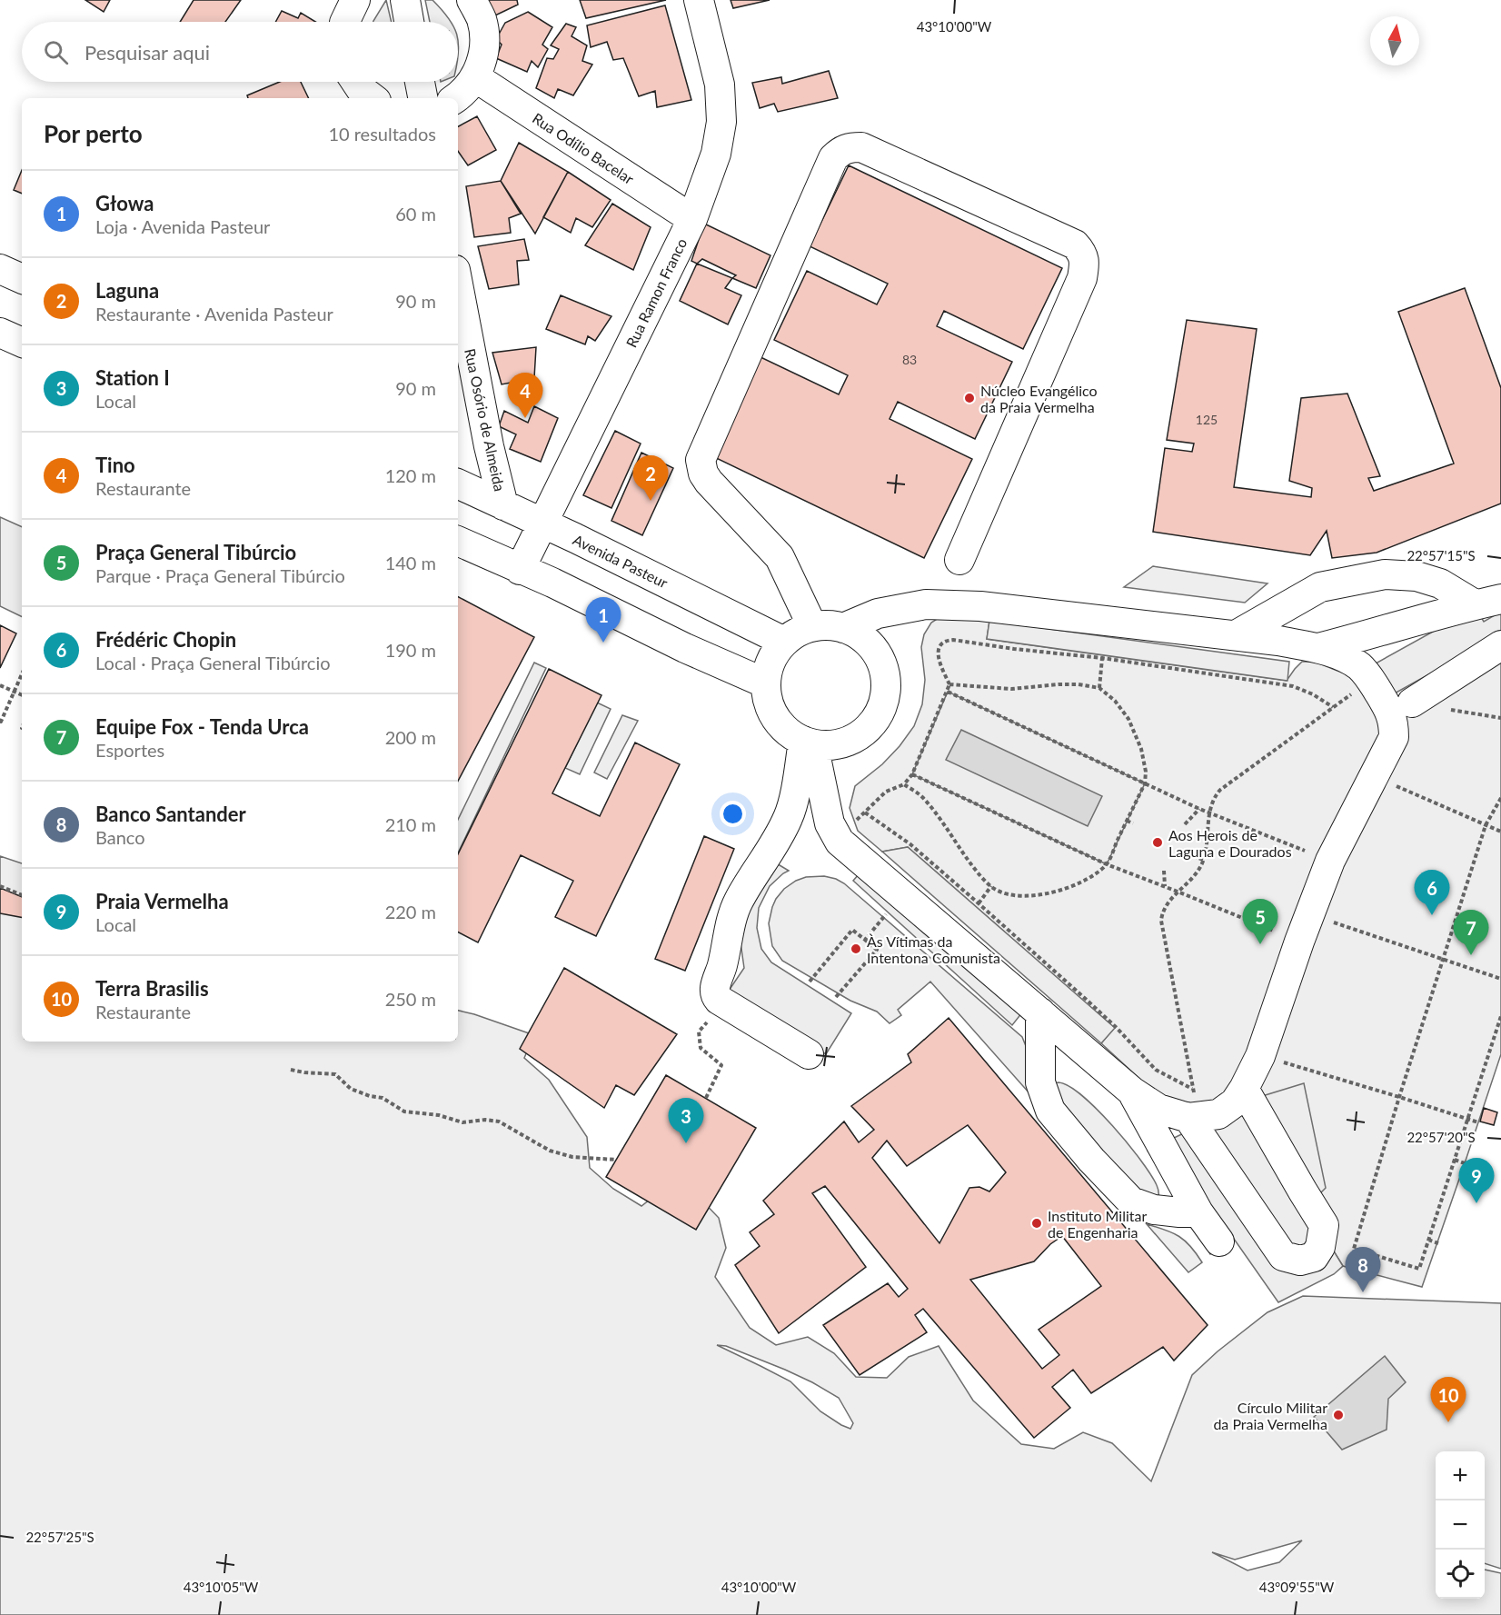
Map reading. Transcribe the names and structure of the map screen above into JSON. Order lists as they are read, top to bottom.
{
  "streets": {
    "street": [
      "Rua Odílio Bacelar",
      "Rua Ramon Franco",
      "Rua Osório de Almeida",
      "Avenida Pasteur"
    ]
  },
  "crossings": [
    ["Rua Odílio Bacelar", "Rua Ramon Franco"],
    ["Rua Ramon Franco", "Avenida Pasteur"],
    ["Rua Osório de Almeida", "Avenida Pasteur"]
  ],
  "places": [
    "Núcleo Evangélico da Praia Vermelha",
    "Aos Herois de Laguna e Dourados",
    "Às Vítimas da Intentona Comunista",
    "Instituto Militar de Engenharia",
    "Círculo Militar da Praia Vermelha"
  ],
  "house_numbers": ["83", "125"],
  "north": "top",
  "page": {
    "search": "Pesquisar aqui",
    "heading": ["Por perto", "10 resultados"],
    "list": [
      {
        "mark": "1",
        "name": "Głowa",
        "note": "Loja · Avenida Pasteur",
        "value": "60 m"
      },
      {
        "mark": "2",
        "name": "Laguna",
        "note": "Restaurante · Avenida Pasteur",
        "value": "90 m"
      },
      {
        "mark": "3",
        "name": "Station I",
        "note": "Local",
        "value": "90 m"
      },
      {
        "mark": "4",
        "name": "Tino",
        "note": "Restaurante",
        "value": "120 m"
      },
      {
        "mark": "5",
        "name": "Praça General Tibúrcio",
        "note": "Parque · Praça General Tibúrcio",
        "value": "140 m"
      },
      {
        "mark": "6",
        "name": "Frédéric Chopin",
        "note": "Local · Praça General Tibúrcio",
        "value": "190 m"
      },
      {
        "mark": "7",
        "name": "Equipe Fox - Tenda Urca",
        "note": "Esportes",
        "value": "200 m"
      },
      {
        "mark": "8",
        "name": "Banco Santander",
        "note": "Banco",
        "value": "210 m"
      },
      {
        "mark": "9",
        "name": "Praia Vermelha",
        "note": "Local",
        "value": "220 m"
      },
      {
        "mark": "10",
        "name": "Terra Brasilis",
        "note": "Restaurante",
        "value": "250 m"
      }
    ],
    "pins": [
      "4",
      "2",
      "1",
      "6",
      "5",
      "7",
      "3",
      "9",
      "8",
      "10"
    ],
    "map_buttons": ["+", "−"]
  },
  "coordinates": [
    "43°10'00\"W",
    "22°57'15\"S",
    "22°57'20\"S",
    "22°57'25\"S",
    "43°10'05\"W",
    "43°09'55\"W"
  ]
}
